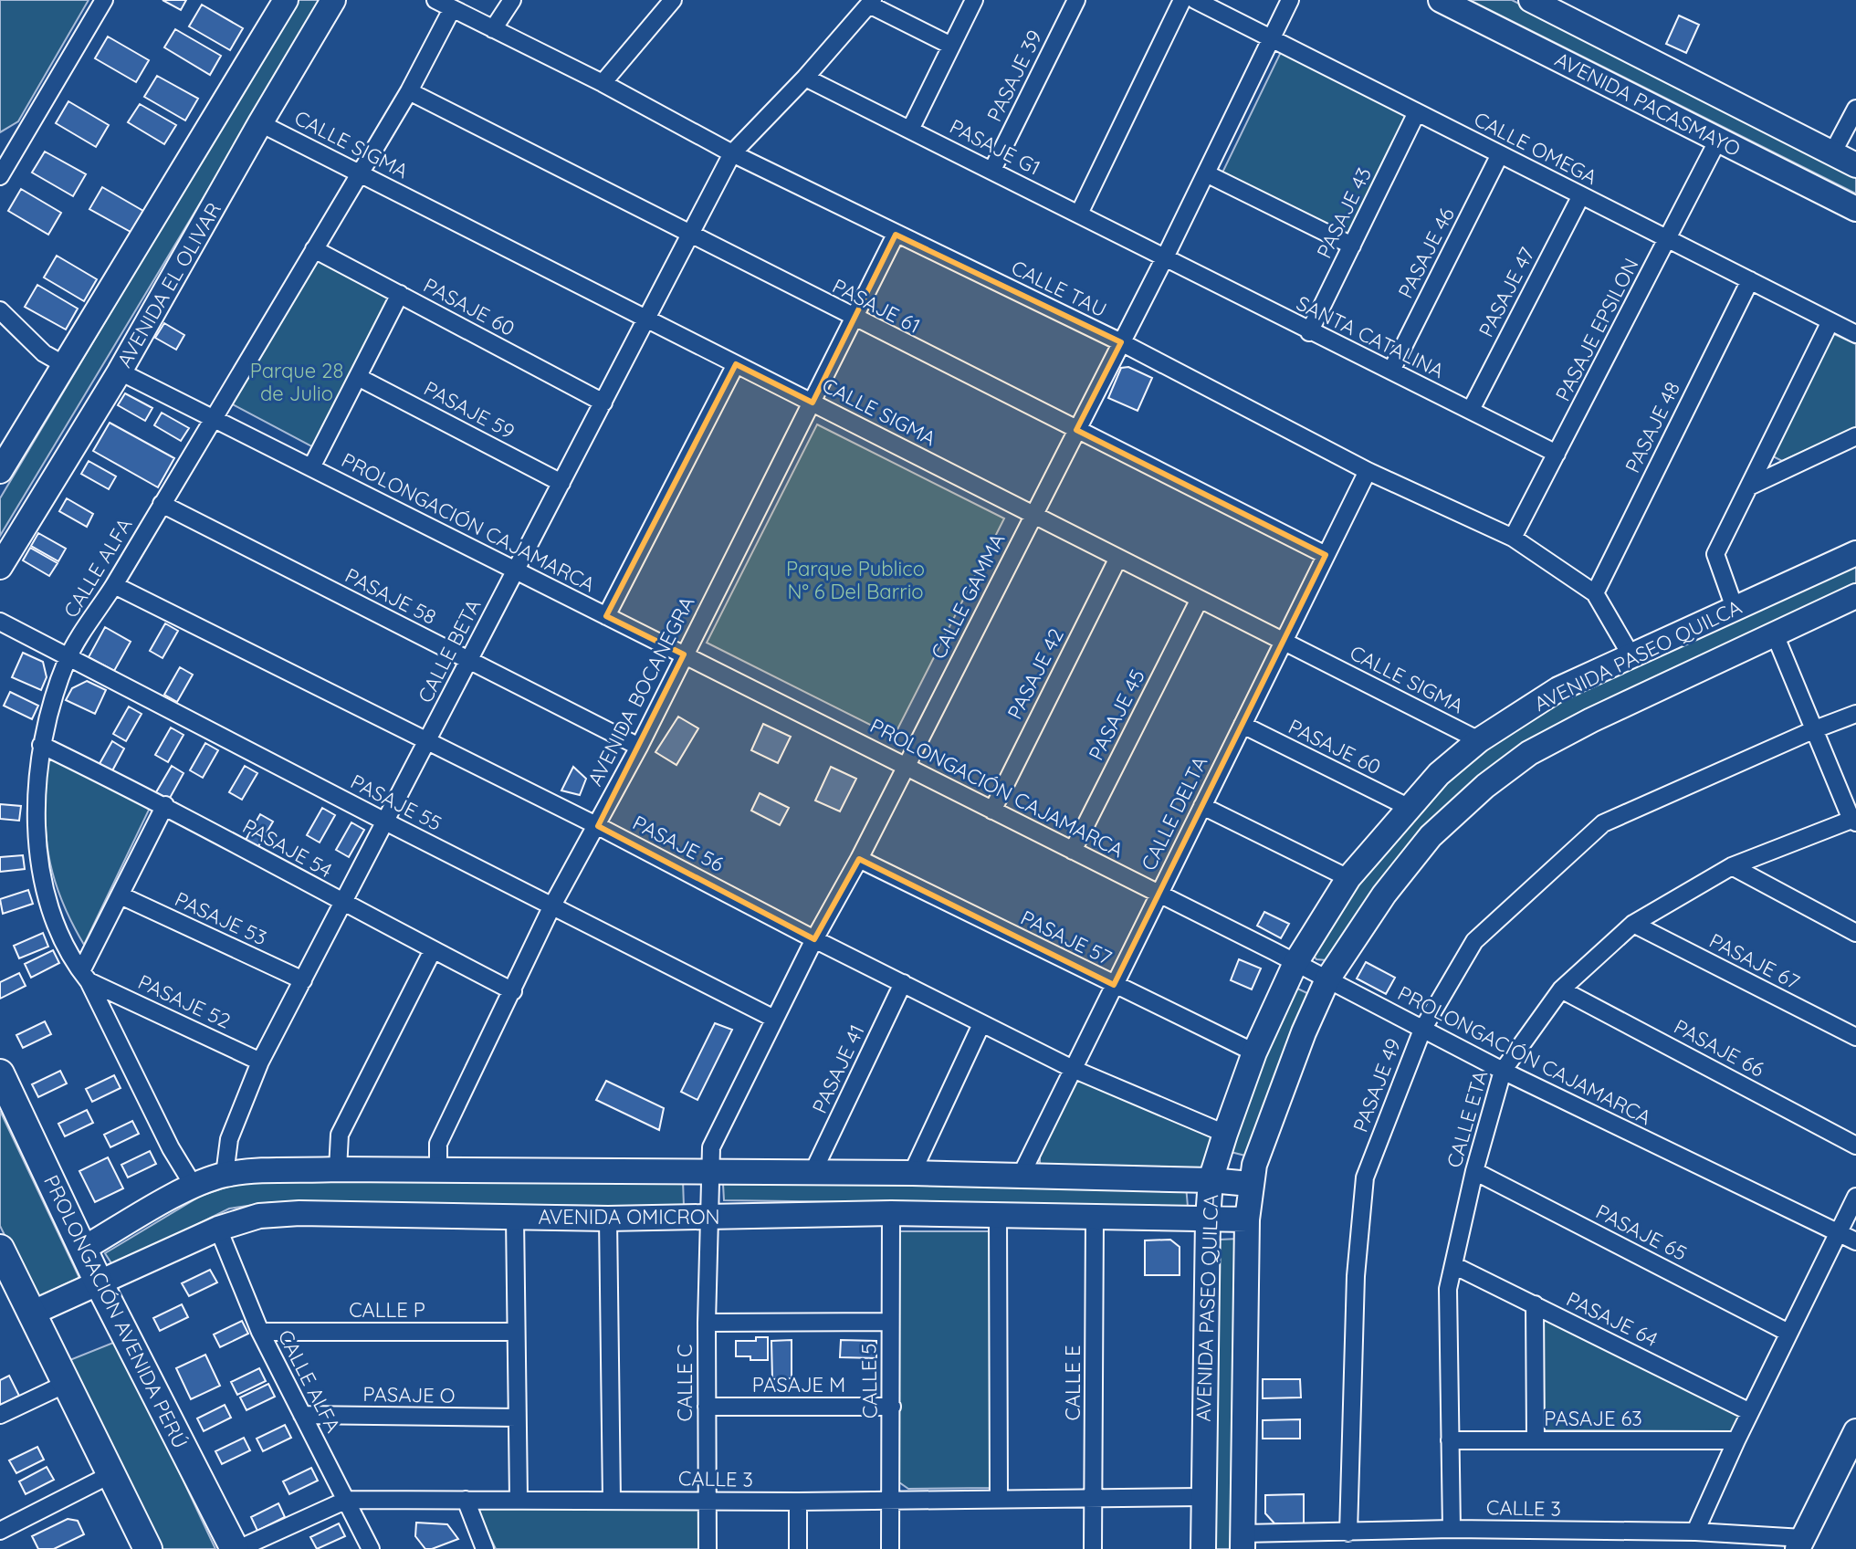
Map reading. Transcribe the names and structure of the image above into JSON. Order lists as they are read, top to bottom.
{
  "streets": {
    "main road": [
      "AVENIDA PACASMAYO",
      "AVENIDA EL OLIVAR",
      "AVENIDA PASEO QUILCA",
      "AVENIDA OMICRON",
      "PROLONGACIÓN AVENIDA PERÚ"
    ],
    "street": [
      "PASAJE 39",
      "CALLE SIGMA",
      "PASAJE G1",
      "CALLE OMEGA",
      "PASAJE 43",
      "PASAJE 46",
      "CALLE TAU",
      "PASAJE 47",
      "PASAJE 61",
      "PASAJE 60",
      "PASAJE EPSILON",
      "SANTA CATALINA",
      "PASAJE 59",
      "PASAJE 48",
      "PROLONGACIÓN CAJAMARCA",
      "CALLE ALFA",
      "PASAJE 58",
      "CALLE GAMMA",
      "CALLE BETA",
      "PASAJE 42",
      "AVENIDA BOCANEGRA",
      "PASAJE 45",
      "PASAJE 55",
      "CALLE DELTA",
      "PASAJE 56",
      "PASAJE 54",
      "PASAJE 53",
      "PASAJE 57",
      "PASAJE 67",
      "PASAJE 52",
      "PASAJE 66",
      "PASAJE 41",
      "PASAJE 49",
      "CALLE ETA",
      "PASAJE 65",
      "CALLE P",
      "PASAJE 64",
      "CALLE 5",
      "CALLE C",
      "CALLE E",
      "PASAJE M",
      "PASAJE O",
      "PASAJE 63",
      "CALLE 3"
    ]
  },
  "crossings": [
    ["PASAJE 39", "PASAJE G1"],
    ["AVENIDA PACASMAYO", "PASAJE EPSILON"],
    ["CALLE SIGMA", "AVENIDA EL OLIVAR"],
    ["CALLE SIGMA", "CALLE ALFA"],
    ["CALLE SIGMA", "CALLE GAMMA"],
    ["CALLE SIGMA", "CALLE BETA"],
    ["CALLE SIGMA", "AVENIDA PASEO QUILCA"],
    ["CALLE SIGMA", "PASAJE 42"],
    ["CALLE SIGMA", "AVENIDA BOCANEGRA"],
    ["CALLE SIGMA", "PASAJE 45"],
    ["CALLE SIGMA", "CALLE DELTA"],
    ["PASAJE G1", "SANTA CATALINA"],
    ["PASAJE G1", "CALLE GAMMA"],
    ["PASAJE G1", "CALLE BETA"],
    ["CALLE OMEGA", "PASAJE 43"],
    ["CALLE OMEGA", "PASAJE 46"],
    ["CALLE OMEGA", "PASAJE 47"],
    ["CALLE OMEGA", "PASAJE EPSILON"],
    ["CALLE OMEGA", "PASAJE 48"],
    ["CALLE OMEGA", "CALLE GAMMA"],
    ["PASAJE 43", "SANTA CATALINA"],
    ["PASAJE 46", "SANTA CATALINA"],
    ["AVENIDA EL OLIVAR", "PROLONGACIÓN CAJAMARCA"],
    ["CALLE TAU", "PASAJE EPSILON"],
    ["CALLE TAU", "PASAJE 48"],
    ["CALLE TAU", "CALLE ALFA"],
    ["CALLE TAU", "CALLE GAMMA"],
    ["CALLE TAU", "CALLE BETA"],
    ["CALLE TAU", "AVENIDA PASEO QUILCA"],
    ["CALLE TAU", "AVENIDA BOCANEGRA"],
    ["CALLE TAU", "CALLE DELTA"],
    ["PASAJE 47", "SANTA CATALINA"],
    ["PASAJE 61", "CALLE ALFA"],
    ["PASAJE 61", "CALLE GAMMA"],
    ["PASAJE 61", "CALLE BETA"],
    ["PASAJE 61", "AVENIDA BOCANEGRA"],
    ["PASAJE 61", "CALLE DELTA"],
    ["PASAJE 60", "CALLE ALFA"],
    ["PASAJE 60", "CALLE BETA"],
    ["PASAJE 60", "AVENIDA PASEO QUILCA"],
    ["PASAJE 60", "CALLE DELTA"],
    ["PASAJE EPSILON", "SANTA CATALINA"],
    ["SANTA CATALINA", "CALLE GAMMA"],
    ["PASAJE 59", "CALLE BETA"],
    ["PROLONGACIÓN CAJAMARCA", "CALLE ALFA"],
    ["PROLONGACIÓN CAJAMARCA", "CALLE GAMMA"],
    ["PROLONGACIÓN CAJAMARCA", "CALLE BETA"],
    ["PROLONGACIÓN CAJAMARCA", "AVENIDA PASEO QUILCA"],
    ["PROLONGACIÓN CAJAMARCA", "PASAJE 42"],
    ["PROLONGACIÓN CAJAMARCA", "AVENIDA BOCANEGRA"],
    ["PROLONGACIÓN CAJAMARCA", "PASAJE 45"],
    ["PROLONGACIÓN CAJAMARCA", "CALLE DELTA"],
    ["PROLONGACIÓN CAJAMARCA", "PASAJE 49"],
    ["PROLONGACIÓN CAJAMARCA", "CALLE ETA"],
    ["CALLE ALFA", "PASAJE 58"],
    ["CALLE ALFA", "PASAJE 55"],
    ["CALLE ALFA", "PASAJE 56"],
    ["CALLE ALFA", "PASAJE 54"],
    ["CALLE ALFA", "PASAJE 52"],
    ["CALLE ALFA", "AVENIDA OMICRON"],
    ["CALLE ALFA", "CALLE P"],
    ["CALLE ALFA", "PASAJE O"],
    ["CALLE ALFA", "CALLE 3"],
    ["PASAJE 58", "CALLE BETA"],
    ["PASAJE 58", "AVENIDA BOCANEGRA"],
    ["CALLE GAMMA", "PASAJE 55"],
    ["CALLE GAMMA", "PASAJE 56"],
    ["CALLE GAMMA", "PASAJE 57"],
    ["CALLE GAMMA", "AVENIDA OMICRON"],
    ["CALLE GAMMA", "CALLE C"],
    ["CALLE BETA", "PASAJE 55"],
    ["CALLE BETA", "PASAJE 56"],
    ["CALLE BETA", "PASAJE 54"],
    ["CALLE BETA", "PASAJE 53"],
    ["CALLE BETA", "PASAJE 52"],
    ["AVENIDA PASEO QUILCA", "PASAJE 56"],
    ["AVENIDA PASEO QUILCA", "PASAJE 57"],
    ["AVENIDA PASEO QUILCA", "AVENIDA OMICRON"],
    ["AVENIDA PASEO QUILCA", "CALLE 3"],
    ["AVENIDA BOCANEGRA", "PASAJE 55"],
    ["AVENIDA BOCANEGRA", "PASAJE 56"],
    ["AVENIDA BOCANEGRA", "PASAJE 54"],
    ["CALLE DELTA", "PASAJE 56"],
    ["CALLE DELTA", "PASAJE 57"],
    ["PASAJE 56", "PASAJE 41"],
    ["PASAJE 67", "CALLE ETA"],
    ["PASAJE 66", "CALLE ETA"],
    ["PASAJE 49", "CALLE 3"],
    ["CALLE ETA", "PASAJE 65"],
    ["CALLE ETA", "PASAJE 64"],
    ["CALLE ETA", "PASAJE 63"],
    ["CALLE ETA", "CALLE 3"],
    ["AVENIDA OMICRON", "PROLONGACIÓN AVENIDA PERÚ"],
    ["AVENIDA OMICRON", "CALLE 5"],
    ["AVENIDA OMICRON", "CALLE C"],
    ["AVENIDA OMICRON", "CALLE E"],
    ["PROLONGACIÓN AVENIDA PERÚ", "CALLE 3"],
    ["CALLE 5", "PASAJE M"],
    ["CALLE 5", "CALLE 3"],
    ["CALLE C", "PASAJE M"],
    ["CALLE C", "CALLE 3"],
    ["CALLE E", "CALLE 3"]
  ],
  "parks": ["Parque 28 de Julio", "Parque Publico N° 6 Del Barrio"]
}
